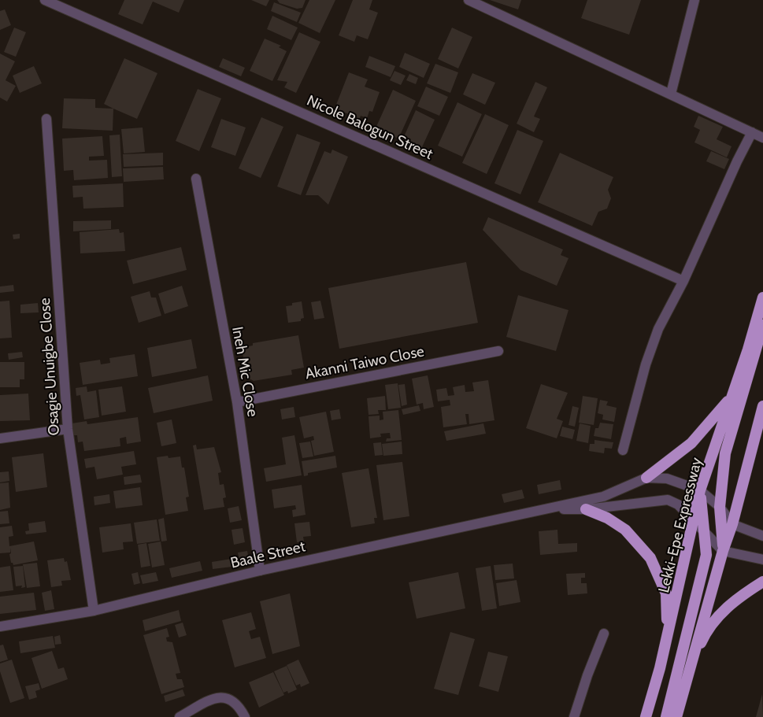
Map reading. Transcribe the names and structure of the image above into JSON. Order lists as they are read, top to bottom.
{
  "streets": {
    "highway": ["Lekki-Epe Expressway"],
    "street": [
      "Nicole Balogun Street",
      "Akanni Taiwo Close",
      "Osagie Unuigbe Close",
      "Ineh Mic Close",
      "Baale Street"
    ]
  },
  "crossings": [
    ["Akanni Taiwo Close", "Ineh Mic Close"],
    ["Osagie Unuigbe Close", "Baale Street"],
    ["Ineh Mic Close", "Baale Street"]
  ]
}
